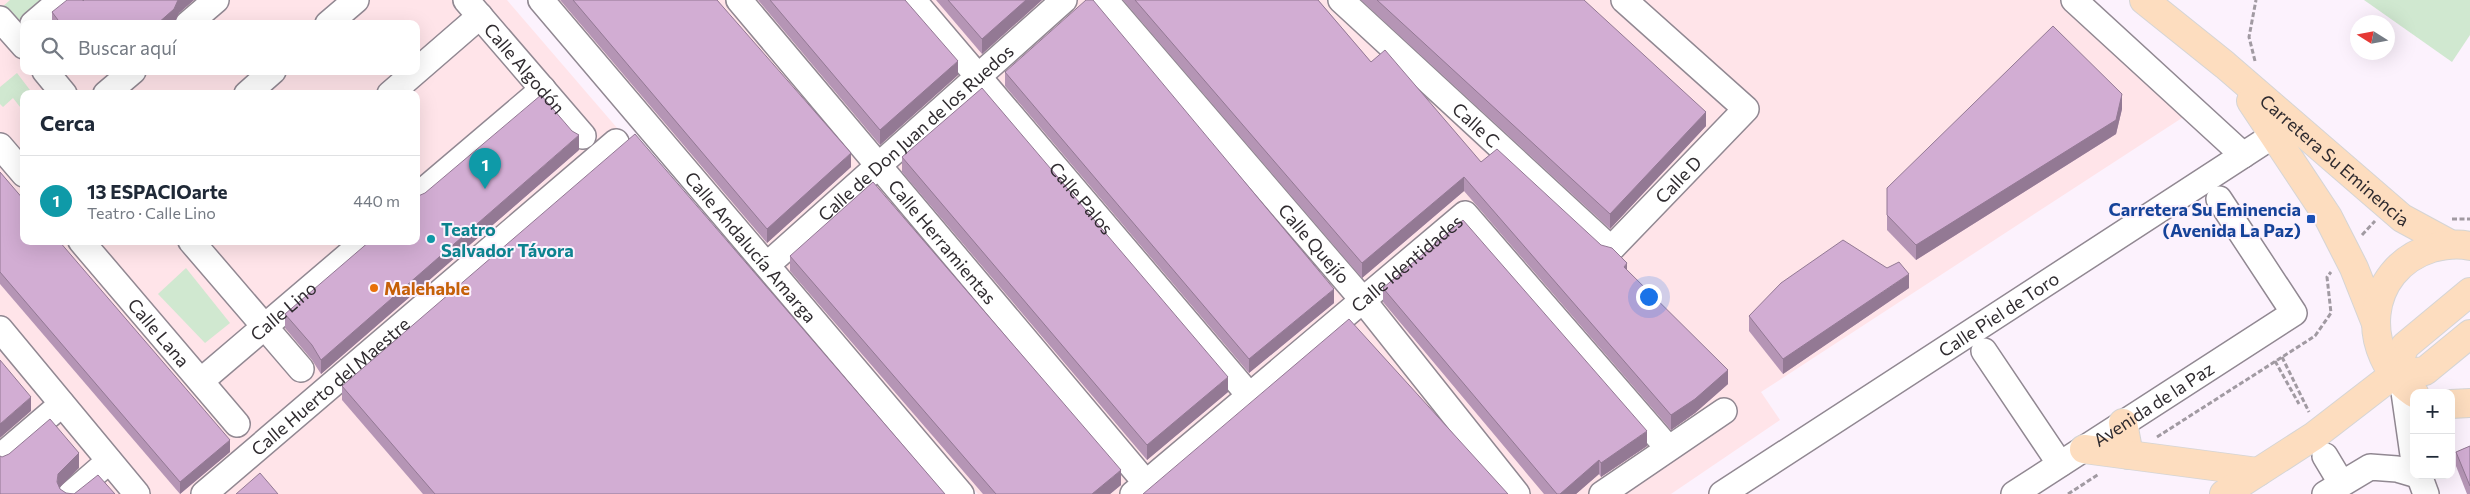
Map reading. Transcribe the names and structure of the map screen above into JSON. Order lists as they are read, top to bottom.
{
  "streets": {
    "main road": ["Carretera Su Eminencia"],
    "street": [
      "Calle Algodón",
      "Calle C",
      "Calle de Don Juan de los Ruedos",
      "Calle D",
      "Calle Palos",
      "Calle Herramientas",
      "Calle Quejío",
      "Calle Andalucía Amarga",
      "Calle Identidades",
      "Calle Lino",
      "Calle Piel de Toro",
      "Calle Lana",
      "Calle Huerto del Maestre",
      "Avenida de la Paz"
    ]
  },
  "crossings": [
    ["Calle C", "Calle D"],
    ["Calle de Don Juan de los Ruedos", "Calle Palos"],
    ["Calle de Don Juan de los Ruedos", "Calle Herramientas"],
    ["Calle de Don Juan de los Ruedos", "Calle Andalucía Amarga"],
    ["Carretera Su Eminencia", "Calle Piel de Toro"],
    ["Calle Palos", "Calle Identidades"],
    ["Calle Herramientas", "Calle Identidades"],
    ["Calle Quejío", "Calle Identidades"],
    ["Calle Lino", "Calle Lana"]
  ],
  "places": {
    "transit": ["Carretera Su Eminencia (Avenida La Paz)"],
    "other": ["Teatro Salvador Távora", "Malehable"]
  },
  "north": "left",
  "page": {
    "search": "Buscar aquí",
    "heading": "Cerca",
    "pins": "1",
    "list": [
      {
        "mark": "1",
        "name": "13 ESPACIOarte",
        "note": "Teatro · Calle Lino",
        "value": "440 m"
      }
    ],
    "map_buttons": ["+", "−"]
  }
}
